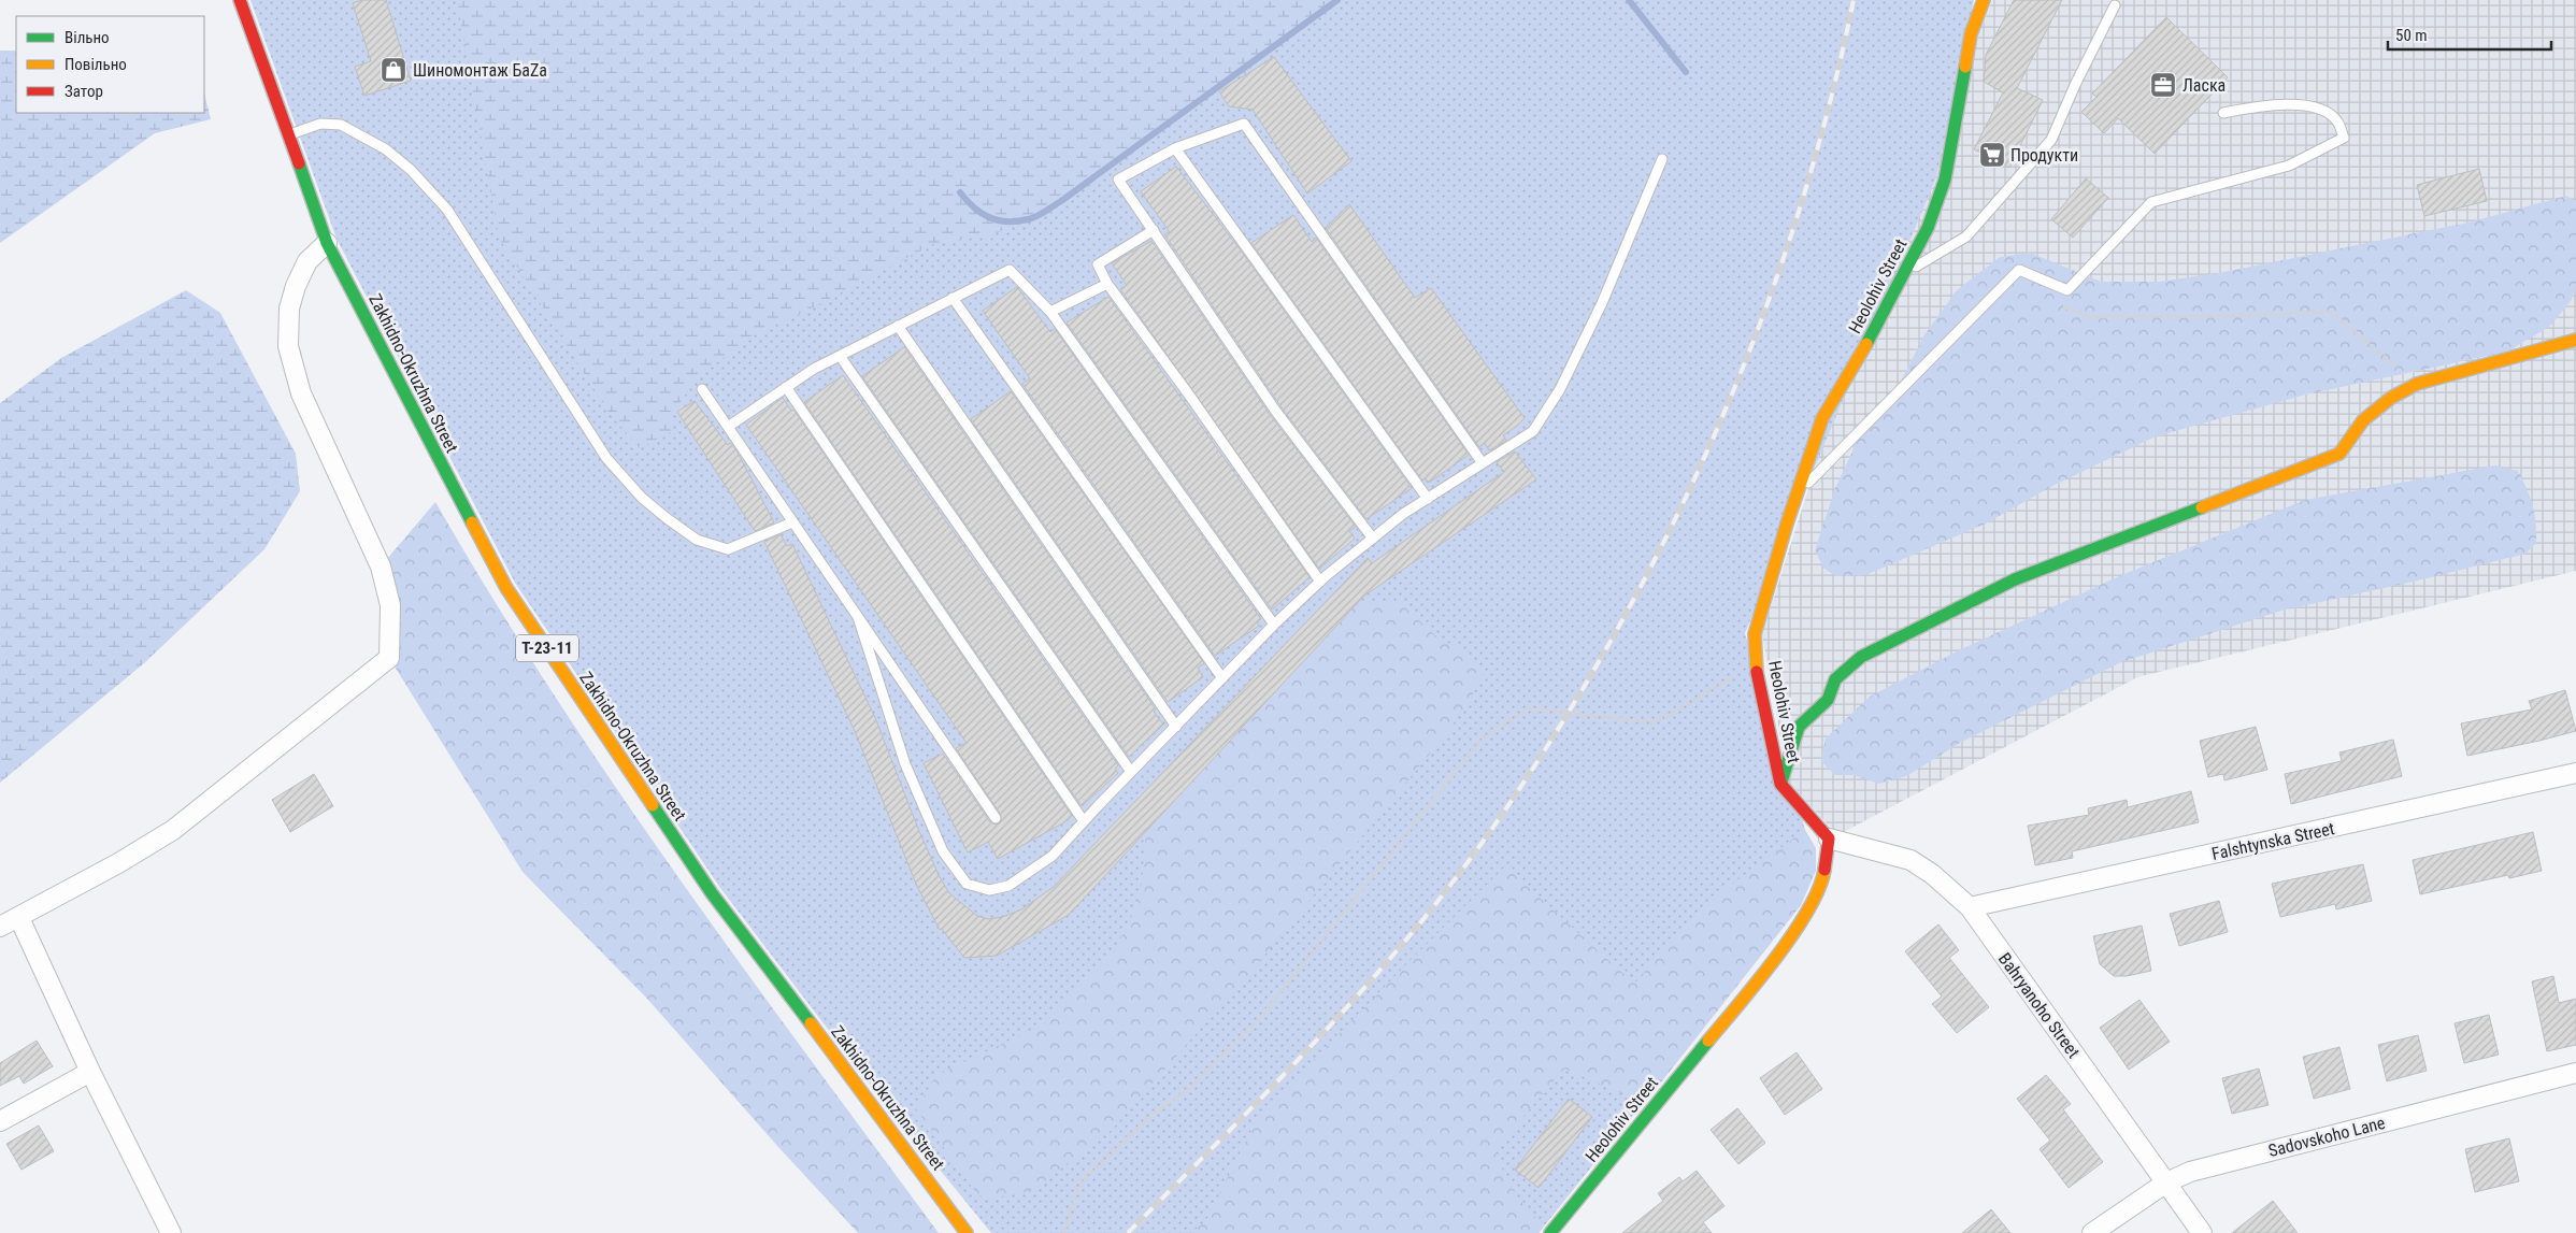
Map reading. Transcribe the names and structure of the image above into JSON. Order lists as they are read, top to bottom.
{
  "streets": {
    "street": [
      "Heolohiv Street",
      "Zakhidno-Okruzhna Street",
      "Т-23-11",
      "Falshtynska Street",
      "Bahryanoho Street",
      "Sadovskoho Lane"
    ]
  },
  "crossings": [
    ["Heolohiv Street", "Bahryanoho Street"],
    ["Falshtynska Street", "Bahryanoho Street"],
    ["Bahryanoho Street", "Sadovskoho Lane"]
  ],
  "places": {
    "shop": ["Шиномонтаж БаZa"],
    "office": ["Ласка"],
    "supermarket": ["Продукти"]
  },
  "legend": ["Вільно", "Повільно", "Затор"],
  "scale_bar": "50 m"
}
